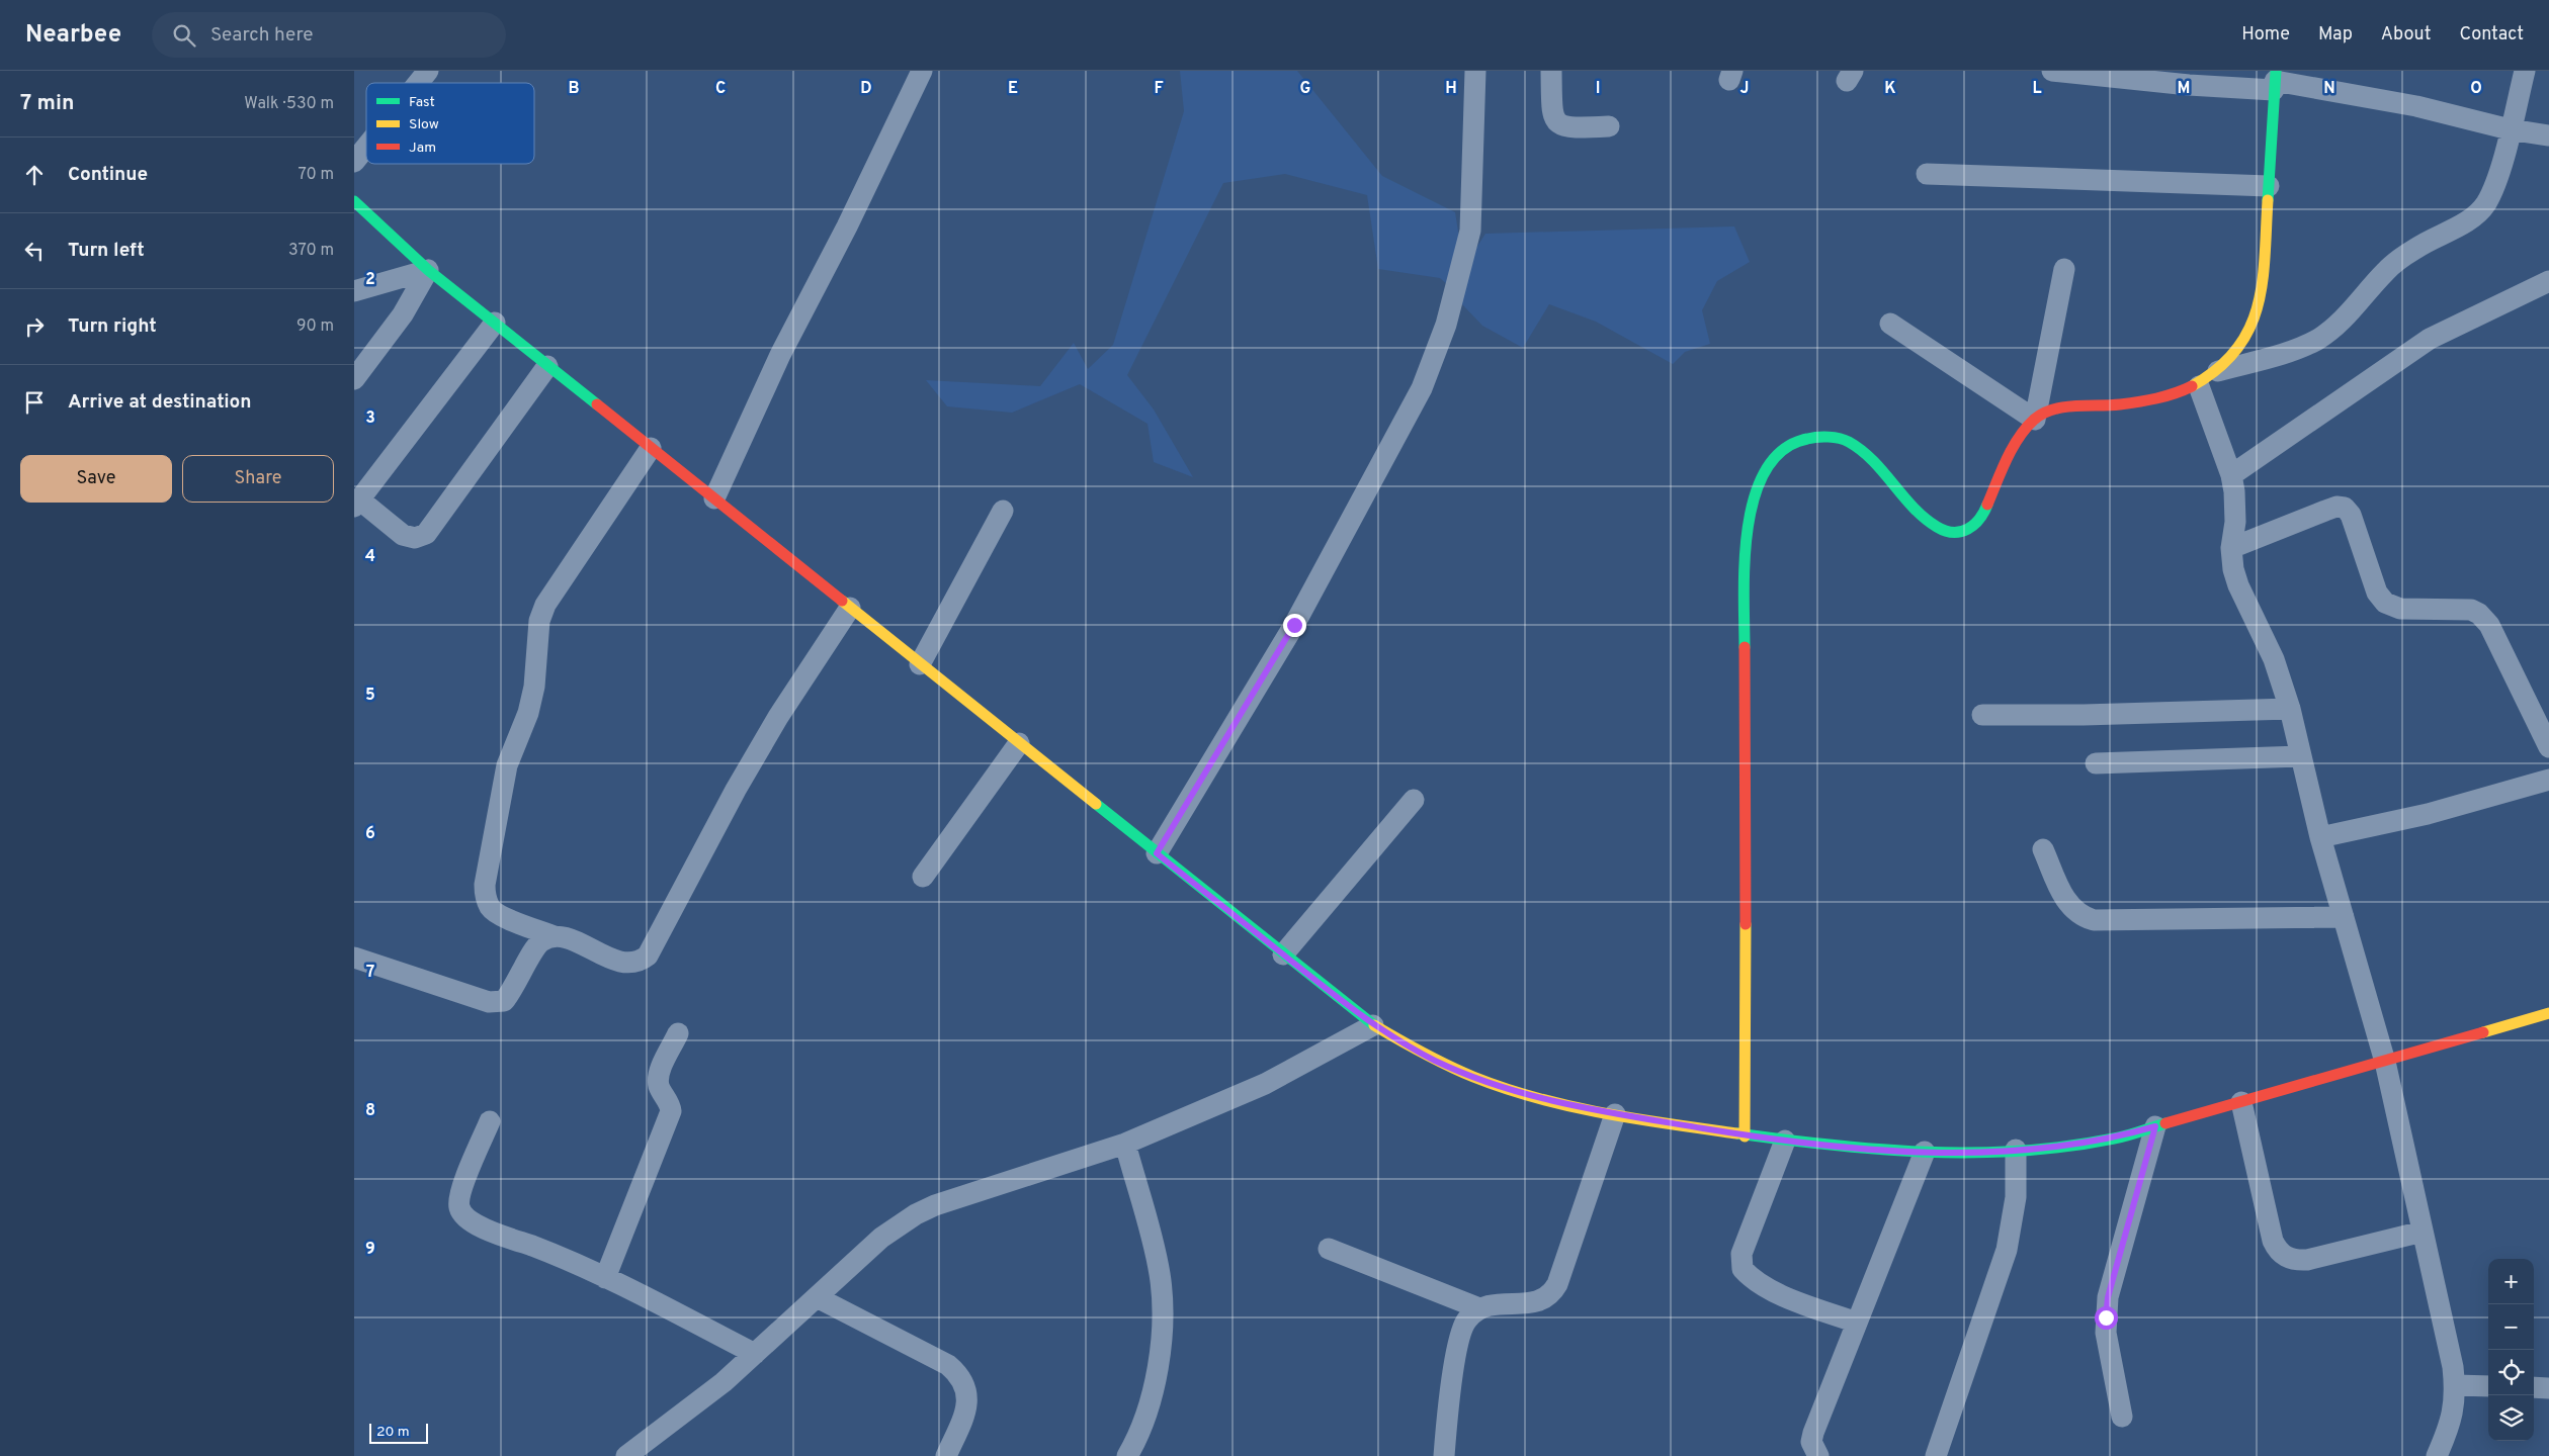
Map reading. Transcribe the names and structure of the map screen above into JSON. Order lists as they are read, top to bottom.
{
  "legend": ["Fast", "Slow", "Jam"],
  "scale_bar": "20 m",
  "page": {
    "header": "Nearbee",
    "search": "Search here",
    "nav": [
      "Home",
      "Map",
      "About",
      "Contact"
    ],
    "heading": ["7 min", "Walk · 530 m"],
    "list": [
      ["Continue", "70 m"],
      ["Turn left", "370 m"],
      ["Turn right", "90 m"],
      "Arrive at destination"
    ],
    "buttons": ["Save", "Share"],
    "map_buttons": ["+", "−"],
    "scale": "20 m"
  },
  "grid": {
    "columns": [
      "B",
      "C",
      "D",
      "E",
      "F",
      "G",
      "H",
      "I",
      "J",
      "K",
      "L",
      "M",
      "N",
      "O"
    ],
    "rows": [
      "2",
      "3",
      "4",
      "5",
      "6",
      "7",
      "8",
      "9"
    ]
  }
}
